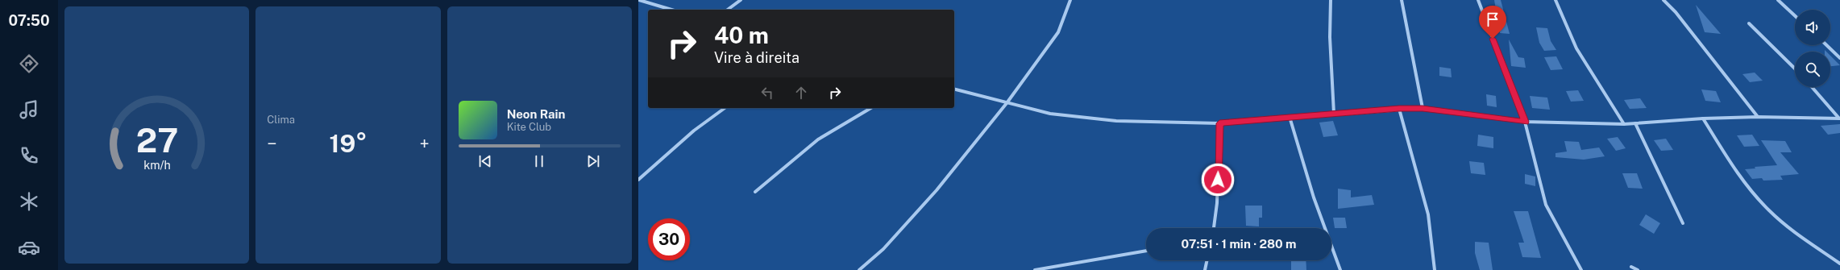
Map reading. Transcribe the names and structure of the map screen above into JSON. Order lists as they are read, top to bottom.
{
  "page": {
    "tabs": "07:50",
    "tile": "Clima",
    "turn": ["40 m", "Vire à direita"],
    "song": ["Neon Rain", "Kite Club"],
    "heat": ["−", "19°", "+"],
    "limit": "30",
    "trip": "07:51 · 1 min · 280 m",
    "gauge": ["27", "km/h"]
  }
}
